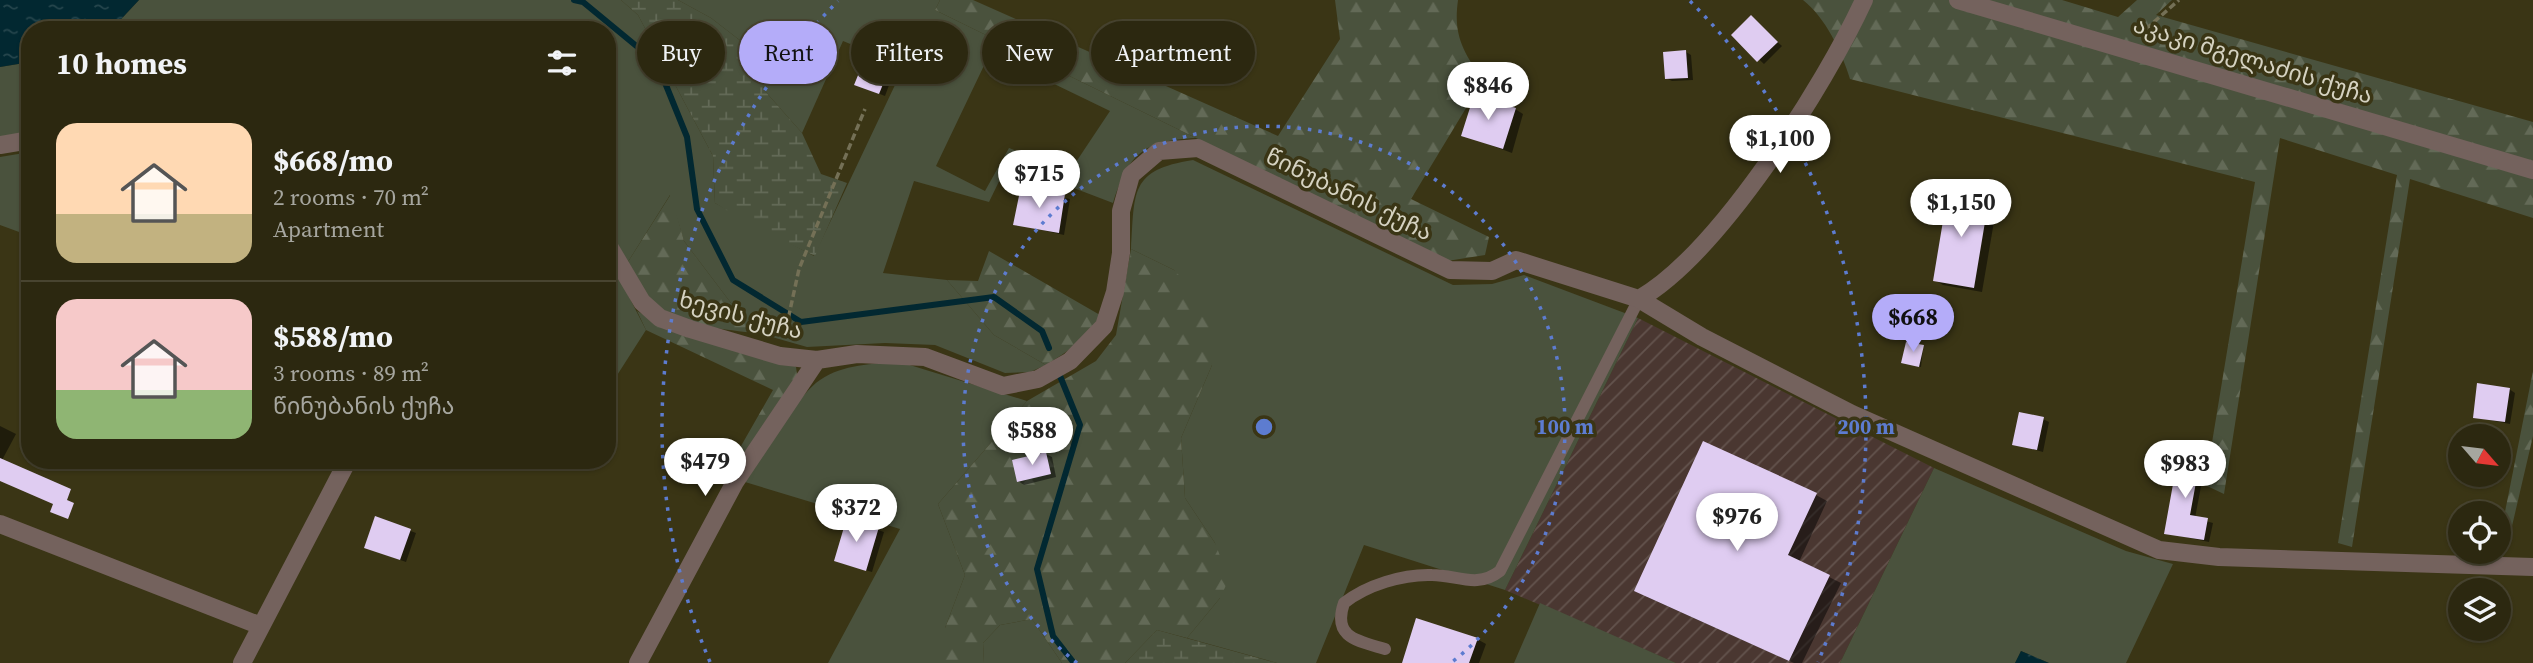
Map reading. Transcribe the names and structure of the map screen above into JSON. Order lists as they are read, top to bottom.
{
  "streets": {
    "street": ["აკაკი მგელაძის ქუჩა", "წინუბანის ქუჩა", "ხევის ქუჩა"]
  },
  "crossings": [
    ["წინუბანის ქუჩა", "ხევის ქუჩა"]
  ],
  "north": "bottom right",
  "page": {
    "chip": [
      "Buy",
      "Rent",
      "Filters",
      "New",
      "Apartment"
    ],
    "heading": "10 homes",
    "price": [
      "$846",
      "$1,100",
      "$715",
      "$1,150",
      "$668",
      "$588",
      "$479",
      "$983",
      "$372",
      "$976"
    ],
    "list": [
      {
        "name": "$668/mo",
        "note": "2 rooms · 70 m² · Apartment"
      },
      {
        "name": "$588/mo",
        "note": "3 rooms · 89 m² · წინუბანის ქუჩა"
      }
    ]
  },
  "rings": ["100 m", "200 m"]
}
